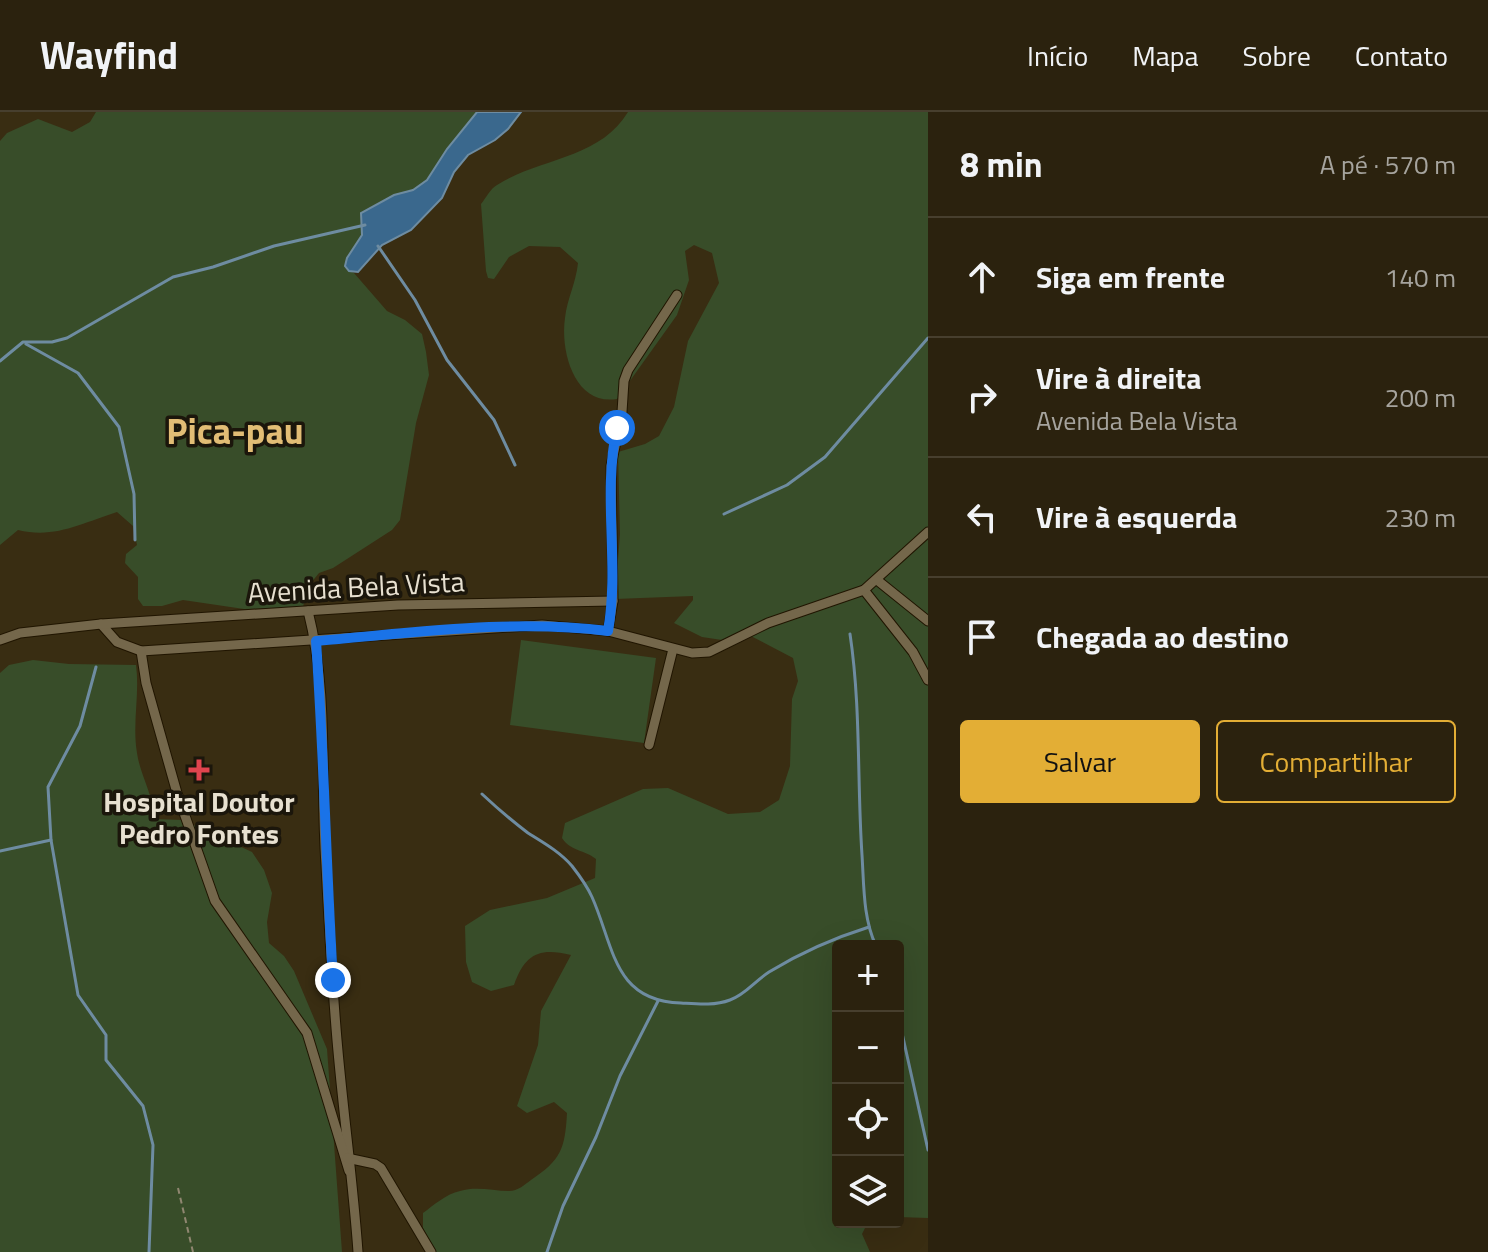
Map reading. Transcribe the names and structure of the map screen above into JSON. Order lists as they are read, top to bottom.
{
  "streets": {
    "street": ["Avenida Bela Vista"]
  },
  "districts": ["Pica-pau"],
  "places": {
    "health": ["Hospital Doutor Pedro Fontes"]
  },
  "page": {
    "header": "Wayfind",
    "nav": [
      "Início",
      "Mapa",
      "Sobre",
      "Contato"
    ],
    "heading": ["8 min", "A pé · 570 m"],
    "list": [
      ["Siga em frente", "140 m"],
      ["Vire à direita", "Avenida Bela Vista", "200 m"],
      ["Vire à esquerda", "230 m"],
      "Chegada ao destino"
    ],
    "buttons": ["Salvar", "Compartilhar"],
    "map_buttons": ["+", "−"]
  }
}
